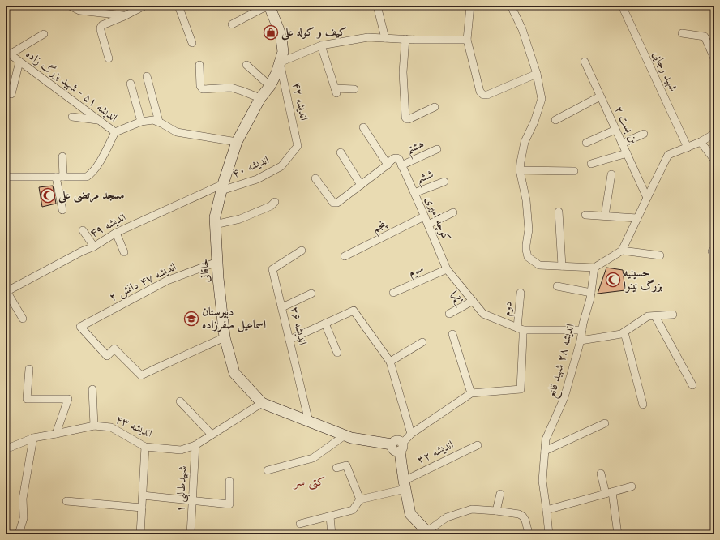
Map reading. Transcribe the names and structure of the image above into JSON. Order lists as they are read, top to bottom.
{
  "streets": {
    "main road": ["خاقانی"],
    "street": [
      "شهید رجایی",
      "اندیشه ۵۱ - شهید بزرگ زاده",
      "اندیشه ۴۲",
      "بن بست ۲",
      "هشتم",
      "اندیشه ۴۰",
      "ششم",
      "کوچه امیری",
      "اندیشه ۴۹",
      "پنجم",
      "سوم",
      "اندیشه ۴۷ دانش ۲",
      "یکم",
      "دوم",
      "اندیشه ۳۶",
      "اندیشه ۲۸ شهید قانع",
      "اندیشه ۴۳",
      "اندیشه ۳۲",
      "شهیدطالبی ۱"
    ]
  },
  "crossings": [
    ["اندیشه ۵۱ - شهید بزرگ زاده", "خاقانی"],
    ["اندیشه ۴۲", "اندیشه ۴۰"],
    ["اندیشه ۴۲", "خاقانی"],
    ["هشتم", "کوچه امیری"],
    ["اندیشه ۴۰", "اندیشه ۴۹"],
    ["اندیشه ۴۰", "خاقانی"],
    ["ششم", "کوچه امیری"],
    ["کوچه امیری", "پنجم"],
    ["کوچه امیری", "سوم"],
    ["کوچه امیری", "یکم"],
    ["کوچه امیری", "دوم"],
    ["اندیشه ۴۹", "خاقانی"],
    ["خاقانی", "اندیشه ۴۷ دانش ۲"],
    ["خاقانی", "اندیشه ۳۶"],
    ["خاقانی", "اندیشه ۴۳"],
    ["اندیشه ۴۳", "شهیدطالبی ۱"]
  ],
  "districts": ["کتی سر"],
  "places": {
    "shop": ["کیف و کوله علی"],
    "mosque": ["مسجد مرتضی علی", "حسینیه بزرگ نینوا"],
    "school or university": ["دبیرستان اسماعیل صفرزاده"]
  }
}
